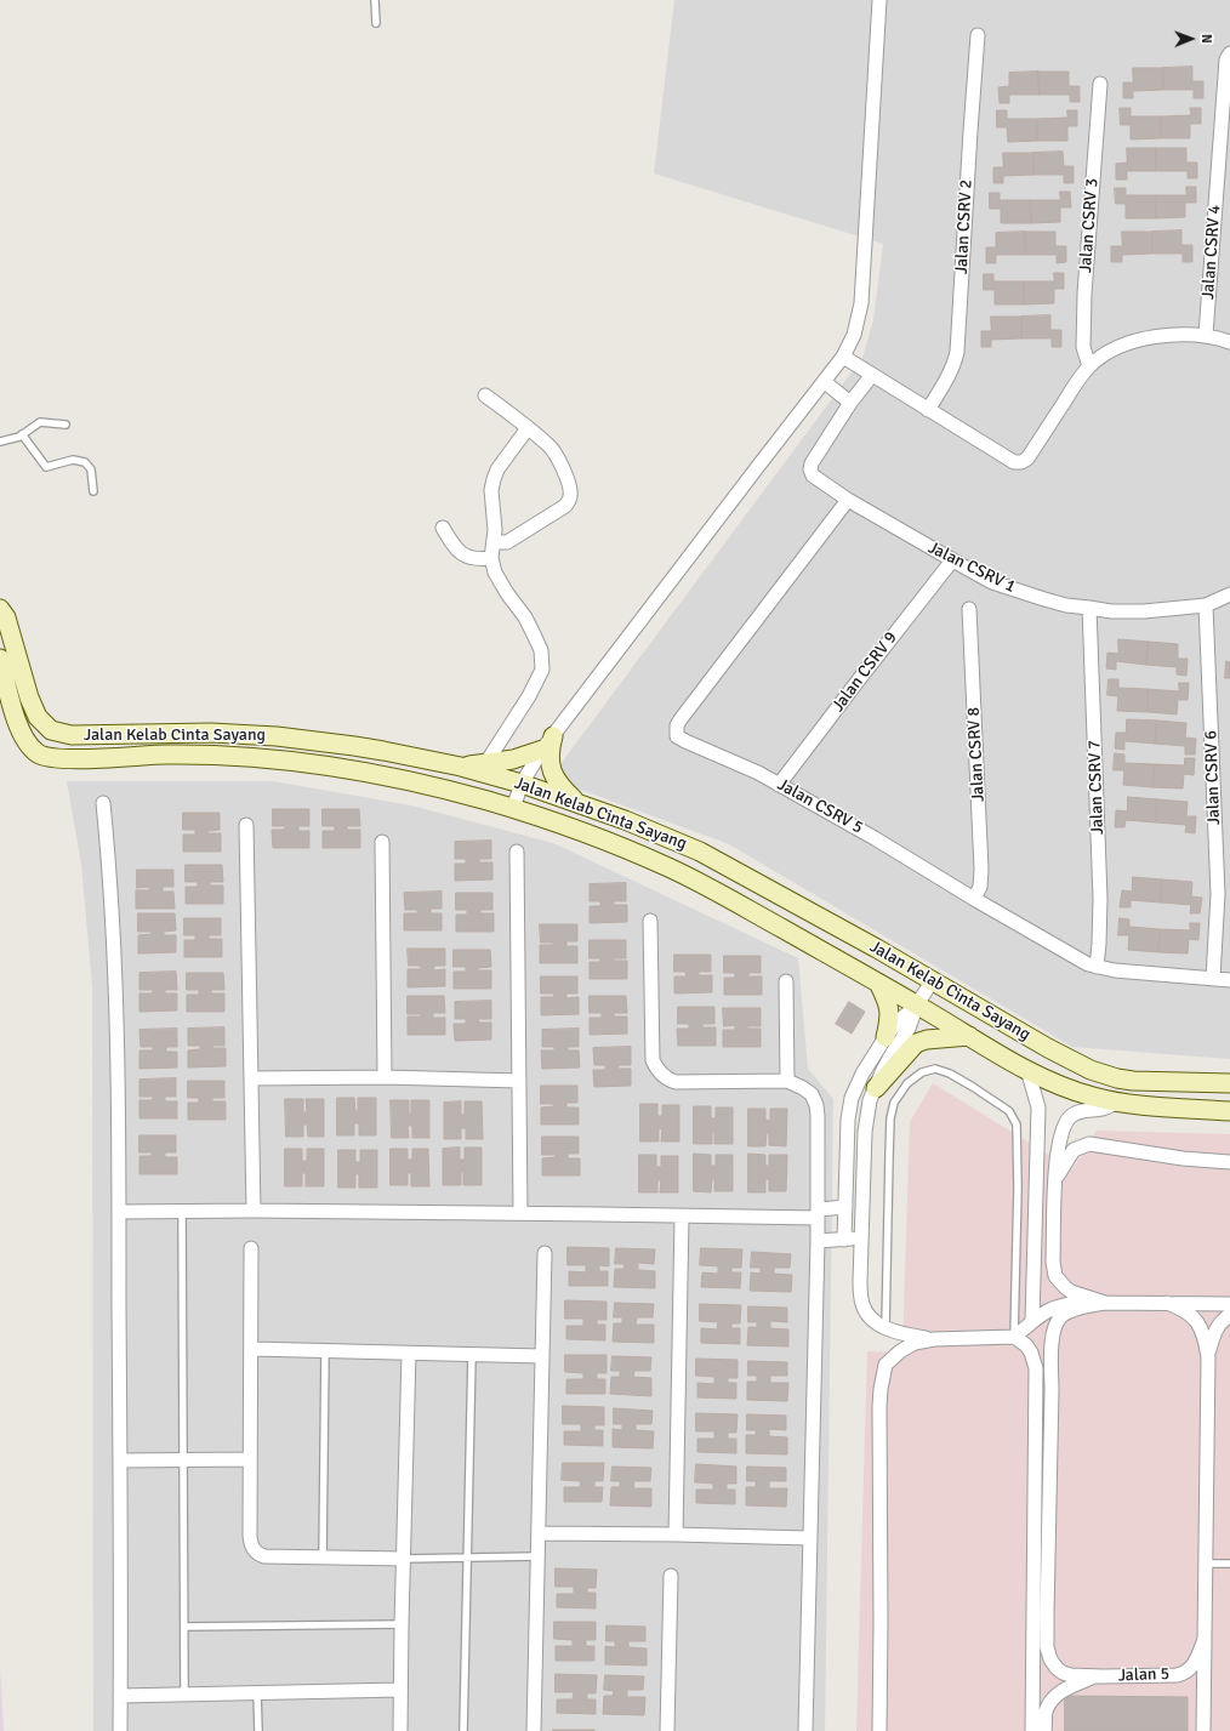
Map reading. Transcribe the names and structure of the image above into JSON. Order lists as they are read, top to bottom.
{
  "streets": {
    "main road": ["Jalan Kelab Cinta Sayang"],
    "street": [
      "Jalan CSRV 3",
      "Jalan CSRV 2",
      "Jalan CSRV 4",
      "Jalan CSRV 1",
      "Jalan CSRV 9",
      "Jalan CSRV 8",
      "Jalan CSRV 6",
      "Jalan CSRV 7",
      "Jalan CSRV 5",
      "Jalan 5"
    ]
  },
  "crossings": [
    ["Jalan CSRV 1", "Jalan CSRV 9"],
    ["Jalan CSRV 1", "Jalan CSRV 6"],
    ["Jalan CSRV 1", "Jalan CSRV 7"],
    ["Jalan CSRV 1", "Jalan CSRV 5"],
    ["Jalan CSRV 9", "Jalan CSRV 5"],
    ["Jalan CSRV 8", "Jalan CSRV 5"],
    ["Jalan CSRV 6", "Jalan CSRV 5"],
    ["Jalan CSRV 7", "Jalan CSRV 5"]
  ],
  "north": "right"
}
